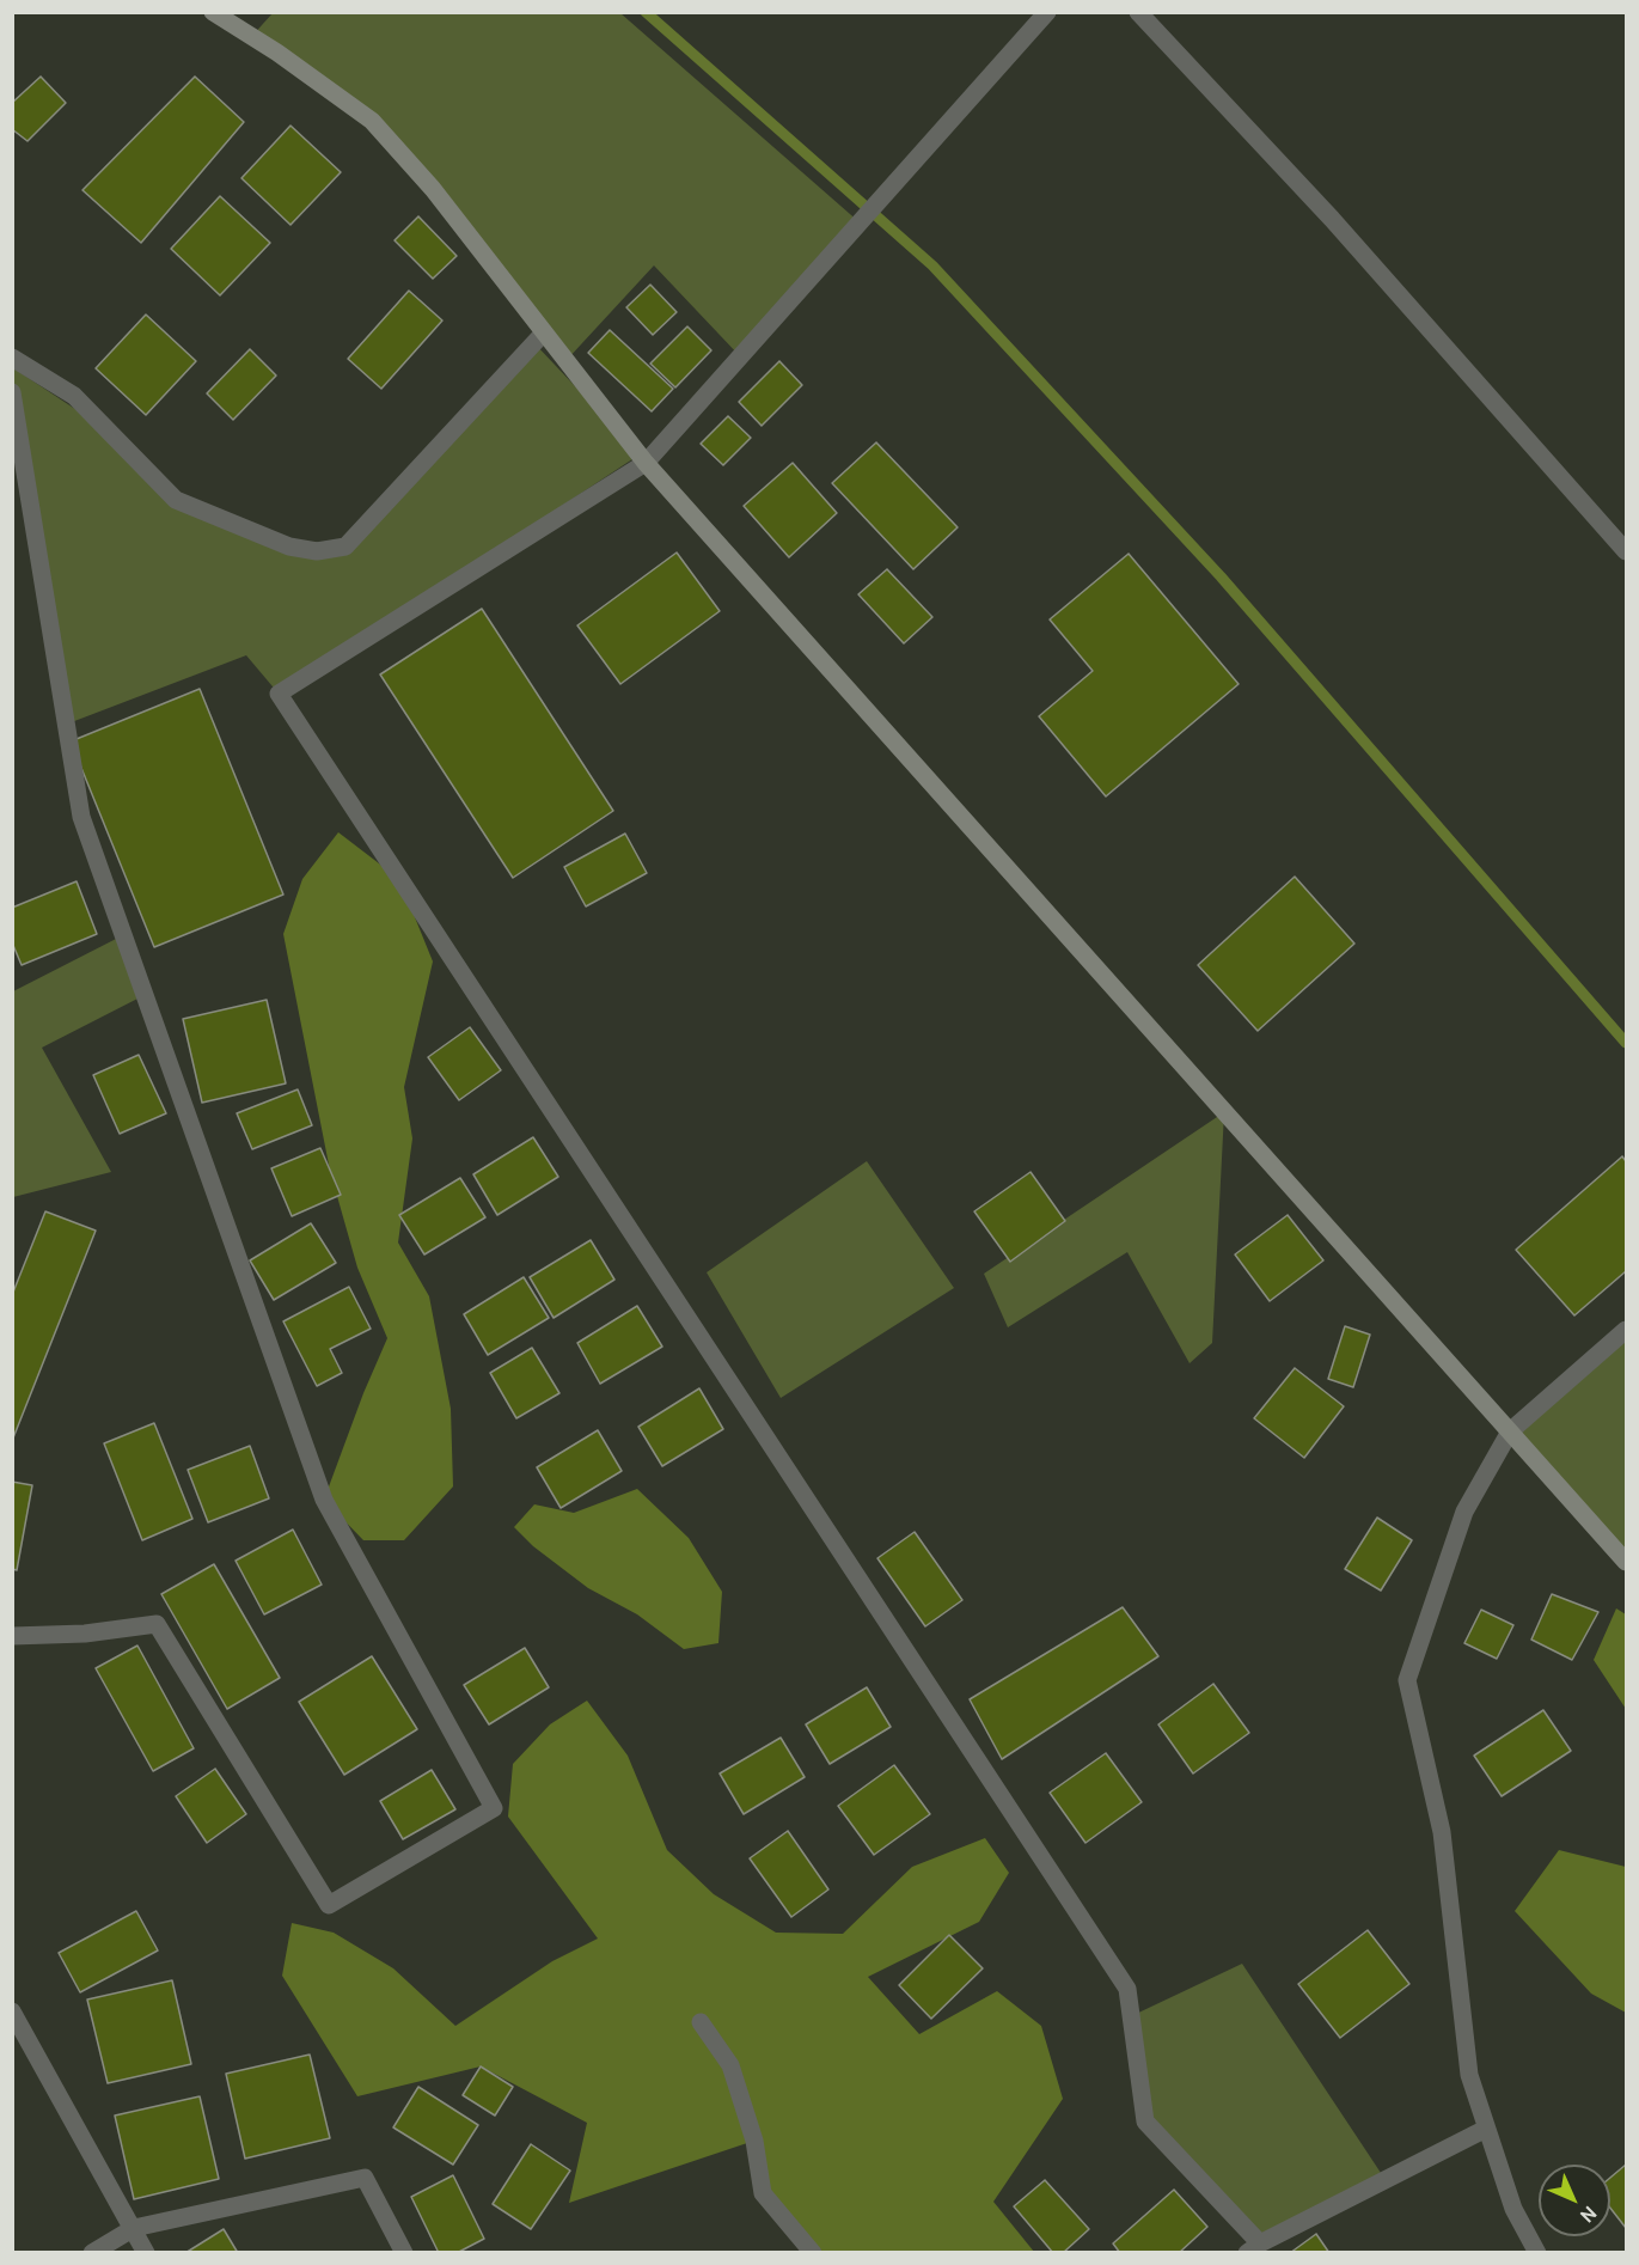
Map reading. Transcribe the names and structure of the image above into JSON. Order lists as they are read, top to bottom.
{
  "north": "bottom right"
}
